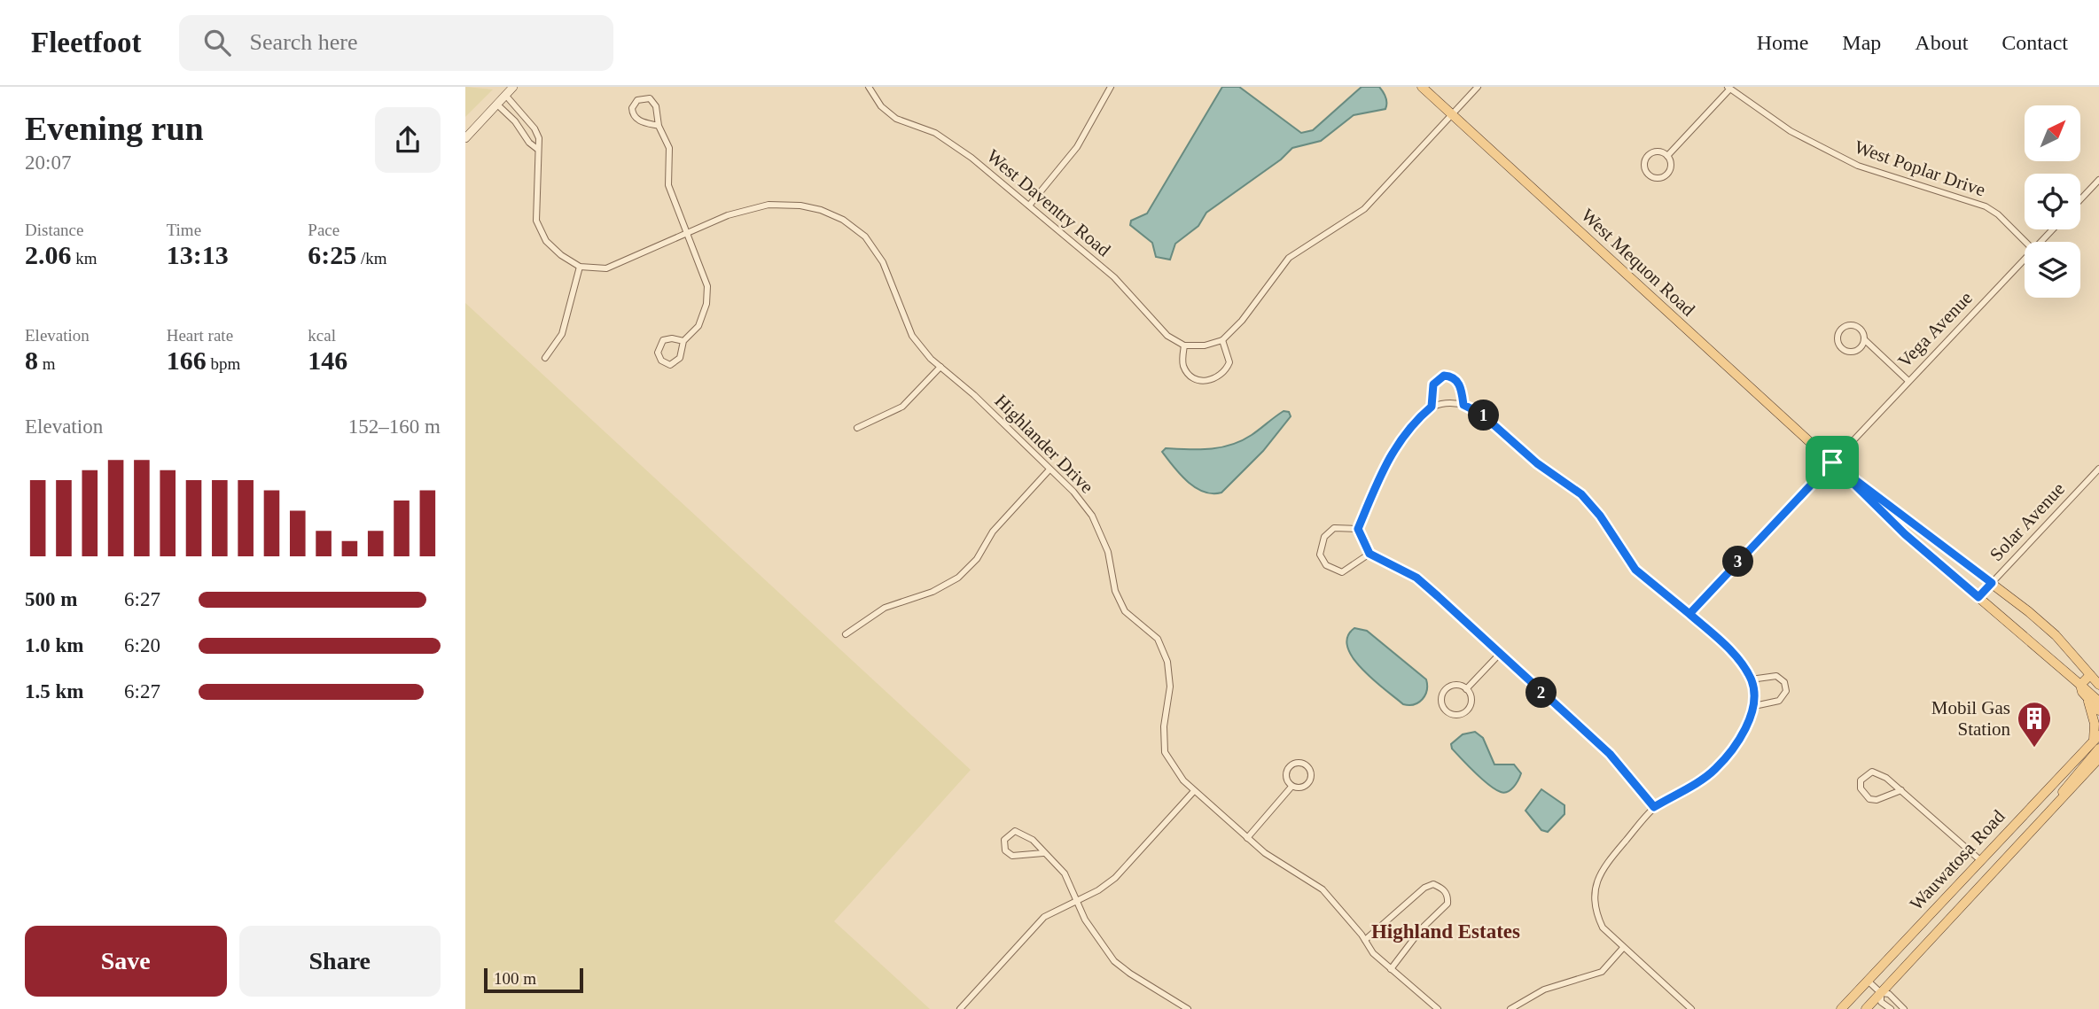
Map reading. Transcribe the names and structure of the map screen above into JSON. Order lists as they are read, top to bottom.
{
  "streets": {
    "main road": ["West Mequon Road", "Wauwatosa Road"],
    "street": [
      "West Poplar Drive",
      "West Daventry Road",
      "Vega Avenue",
      "Highlander Drive",
      "Solar Avenue"
    ]
  },
  "crossings": [
    ["West Mequon Road", "Vega Avenue"],
    ["West Mequon Road", "Solar Avenue"]
  ],
  "districts": ["Highland Estates"],
  "places": {
    "building": ["Mobil Gas Station"]
  },
  "scale_bar": "100 m",
  "north": "top right",
  "page": {
    "header": "Fleetfoot",
    "search": "Search here",
    "nav": [
      "Home",
      "Map",
      "About",
      "Contact"
    ],
    "heading": ["Evening run", "20:07"],
    "stats": [
      ["Distance", "2.06 km"],
      ["Time", "13:13"],
      ["Pace", "6:25 /km"],
      ["Elevation", "8 m"],
      ["Heart rate", "166 bpm"],
      ["kcal", "146"]
    ],
    "pins": ["1", "3", "2"],
    "chart": ["Elevation", "152–160 m"],
    "list": [
      {
        "name": "500 m",
        "note": "6:27"
      },
      {
        "name": "1.0 km",
        "note": "6:20"
      },
      {
        "name": "1.5 km",
        "note": "6:27"
      }
    ],
    "buttons": ["Save", "Share"],
    "scale": "100 m"
  }
}
